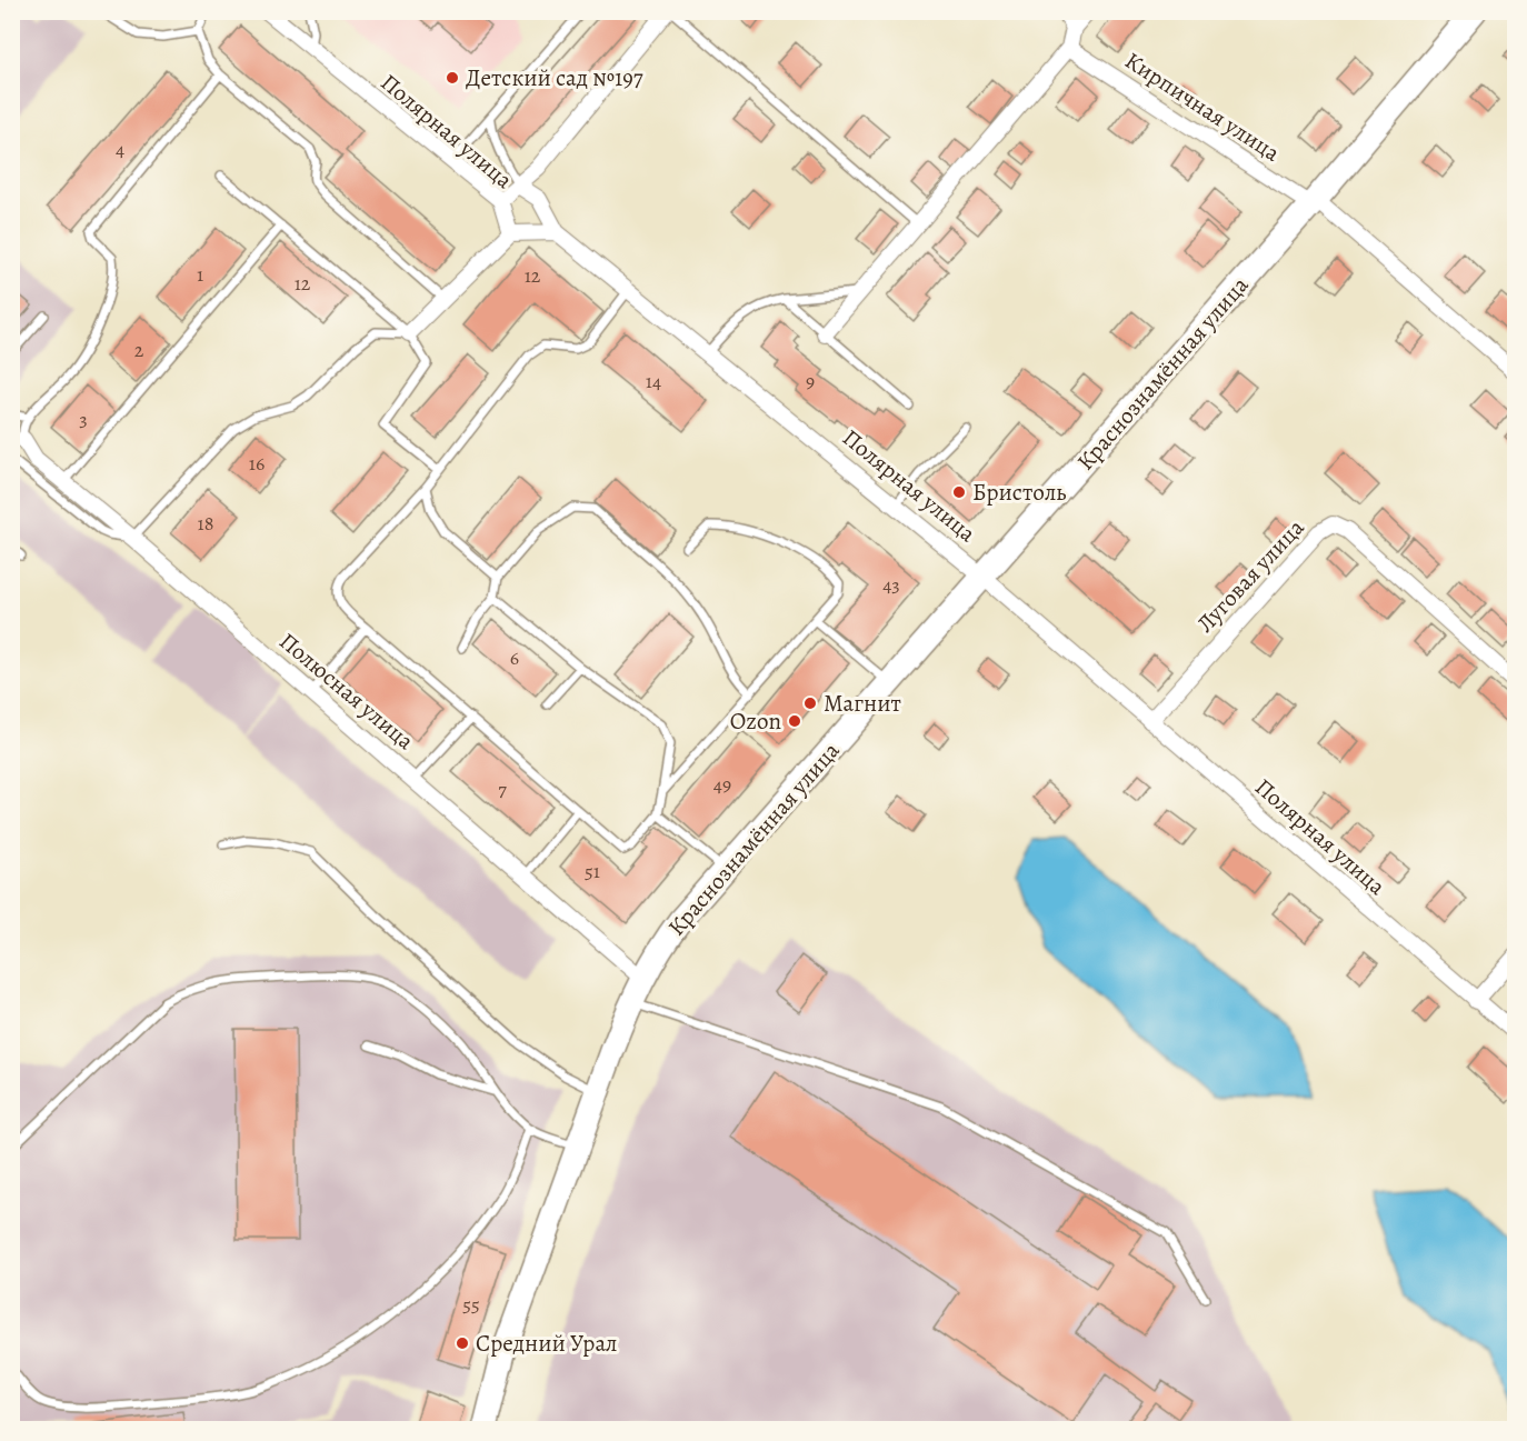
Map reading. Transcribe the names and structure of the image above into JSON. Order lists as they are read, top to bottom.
{
  "streets": {
    "main road": ["Краснознамённая улица"],
    "street": [
      "Кирпичная улица",
      "Полярная улица",
      "Луговая улица",
      "Полюсная улица"
    ]
  },
  "crossings": [
    ["Кирпичная улица", "Краснознамённая улица"],
    ["Полярная улица", "Краснознамённая улица"],
    ["Полярная улица", "Луговая улица"],
    ["Краснознамённая улица", "Полюсная улица"]
  ],
  "places": [
    "Детский сад №197",
    "Бристоль",
    "Магнит",
    "Ozon",
    "Средний Урал"
  ],
  "house_numbers": [
    "4",
    "1",
    "12",
    "12",
    "2",
    "14",
    "9",
    "3",
    "16",
    "18",
    "43",
    "6",
    "49",
    "7",
    "51",
    "55"
  ]
}
